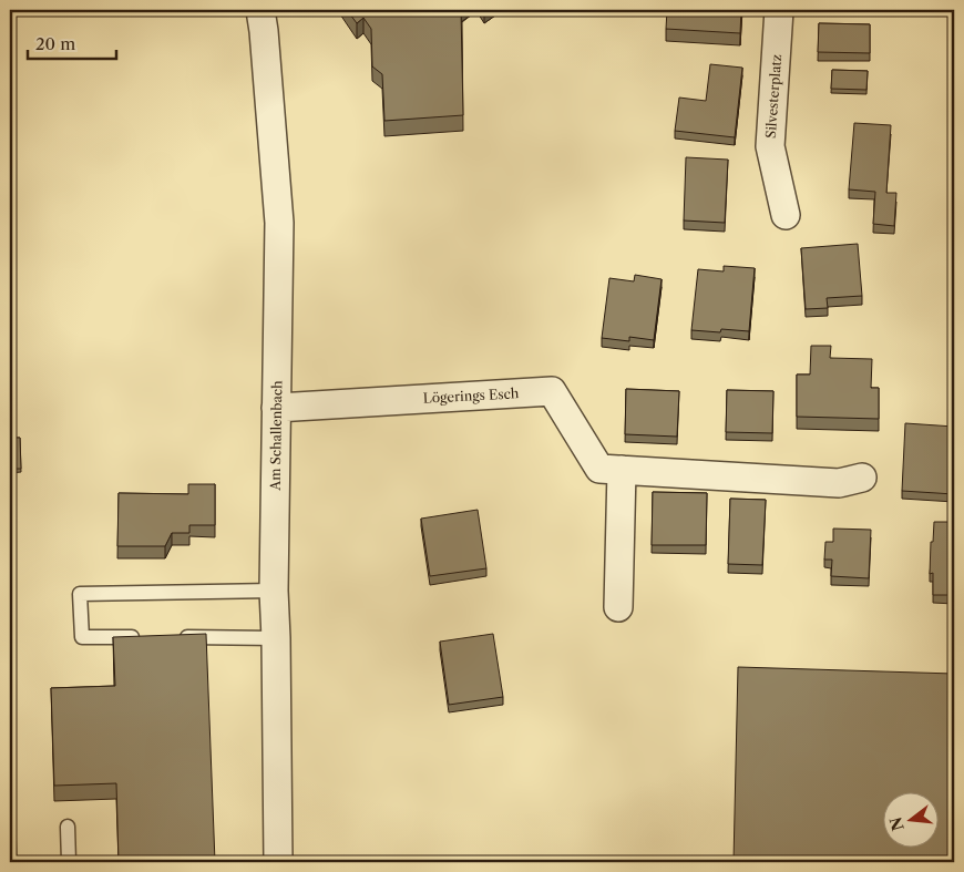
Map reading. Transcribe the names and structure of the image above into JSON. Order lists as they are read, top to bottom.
{
  "streets": {
    "street": ["Silvesterplatz", "Lögerings Esch", "Am Schallenbach"]
  },
  "crossings": [
    ["Lögerings Esch", "Am Schallenbach"]
  ],
  "scale_bar": "20 m",
  "north": "left"
}
